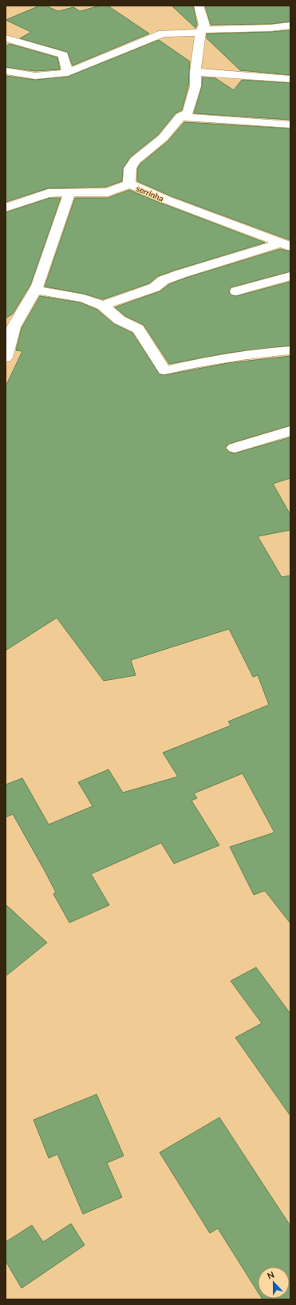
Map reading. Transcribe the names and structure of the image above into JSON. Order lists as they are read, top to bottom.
{
  "streets": {
    "street": ["serrinha"]
  },
  "north": "top"
}
